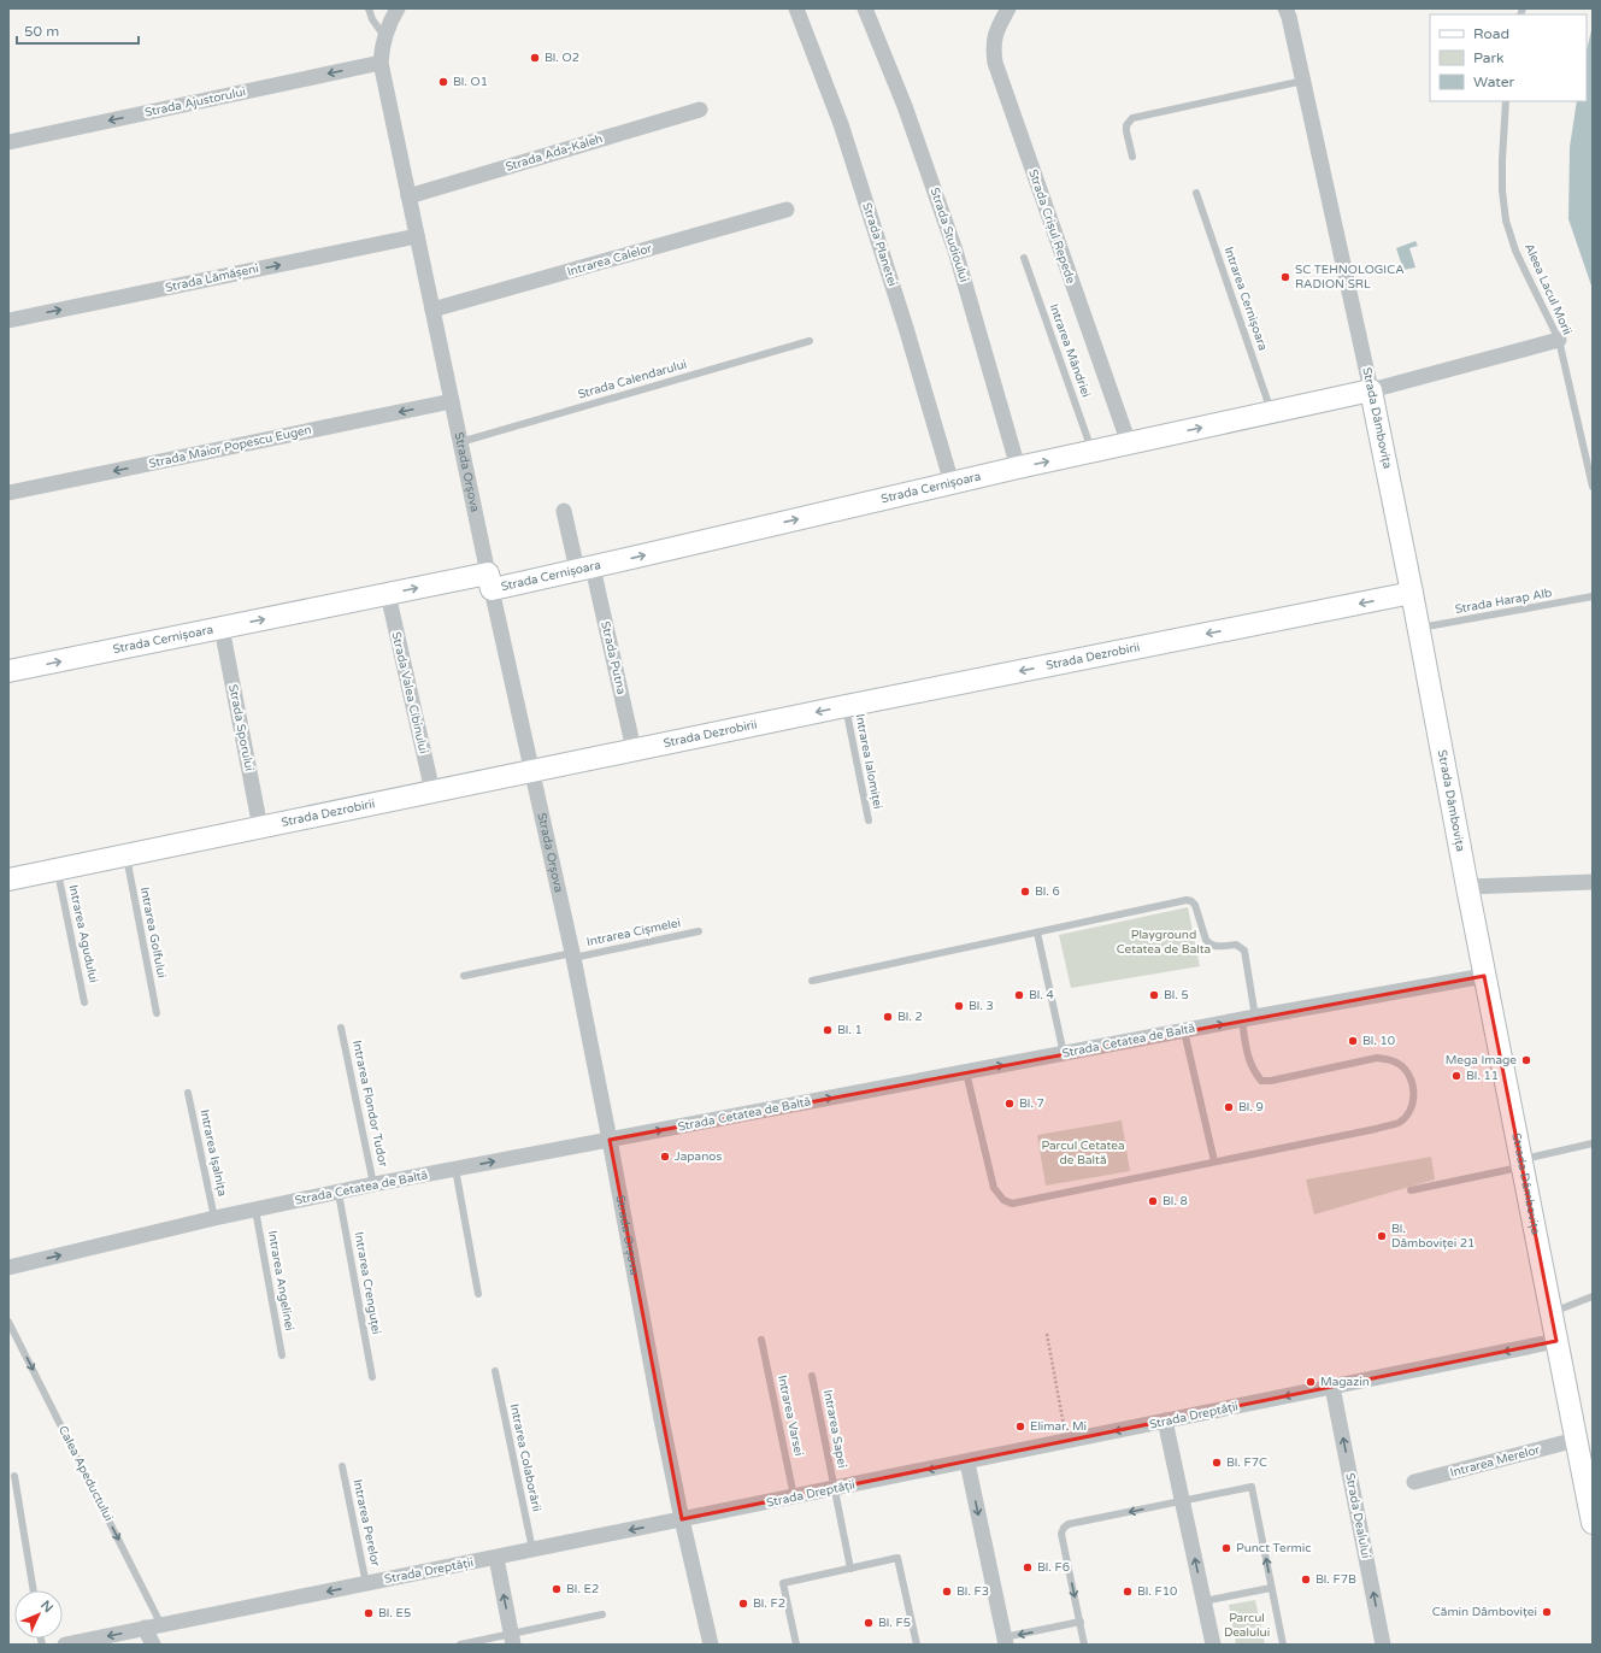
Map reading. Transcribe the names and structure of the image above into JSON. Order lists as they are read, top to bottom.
{
  "streets": {
    "street": [
      "Strada Ajustorului",
      "Strada Ada-Kaleh",
      "Strada Crișul Repede",
      "Strada Studioului",
      "Strada Planetei",
      "Intrarea Calelor",
      "Strada Lămășeni",
      "Strada Dâmbovița",
      "Strada Maior Popescu Eugen",
      "Strada Orșova",
      "Strada Cernișoara",
      "Strada Dezrobirii",
      "Strada Putna",
      "Strada Valea Cibinului",
      "Strada Sporului",
      "Strada Cetatea de Baltă",
      "Strada Dreptății",
      "Intrarea Merelor",
      "Strada Dealului"
    ],
    "lane": [
      "Aleea Lacul Morii",
      "Intrarea Cernișoara",
      "Intrarea Mândriei",
      "Strada Calendarului",
      "Strada Harap Alb",
      "Intrarea Ialomiței",
      "Intrarea Golfului",
      "Intrarea Cișmelei",
      "Intrarea Agudului",
      "Intrarea Flondor Tudor",
      "Intrarea Ișalnița",
      "Intrarea Angelinei",
      "Intrarea Crenguței",
      "Intrarea Varsei",
      "Intrarea Sapei",
      "Intrarea Colaborării",
      "Calea Apeductului",
      "Intrarea Perelor"
    ]
  },
  "crossings": [
    ["Strada Ajustorului", "Strada Orșova"],
    ["Strada Ada-Kaleh", "Strada Orșova"],
    ["Strada Crișul Repede", "Strada Cernișoara"],
    ["Strada Studioului", "Strada Cernișoara"],
    ["Strada Planetei", "Strada Cernișoara"],
    ["Intrarea Calelor", "Strada Orșova"],
    ["Strada Lămășeni", "Strada Orșova"],
    ["Intrarea Cernișoara", "Strada Cernișoara"],
    ["Intrarea Mândriei", "Strada Cernișoara"],
    ["Strada Calendarului", "Strada Orșova"],
    ["Strada Dâmbovița", "Strada Cernișoara"],
    ["Strada Dâmbovița", "Strada Harap Alb"],
    ["Strada Dâmbovița", "Strada Dezrobirii"],
    ["Strada Dâmbovița", "Strada Cetatea de Baltă"],
    ["Strada Dâmbovița", "Strada Dreptății"],
    ["Strada Dâmbovița", "Intrarea Merelor"],
    ["Strada Maior Popescu Eugen", "Strada Orșova"],
    ["Strada Orșova", "Strada Cernișoara"],
    ["Strada Orșova", "Strada Dezrobirii"],
    ["Strada Orșova", "Intrarea Cișmelei"],
    ["Strada Orșova", "Strada Cetatea de Baltă"],
    ["Strada Orșova", "Strada Dreptății"],
    ["Strada Cernișoara", "Strada Putna"],
    ["Strada Cernișoara", "Strada Valea Cibinului"],
    ["Strada Cernișoara", "Strada Sporului"],
    ["Strada Dezrobirii", "Strada Putna"],
    ["Strada Dezrobirii", "Strada Valea Cibinului"],
    ["Strada Dezrobirii", "Strada Sporului"],
    ["Strada Dezrobirii", "Intrarea Ialomiței"],
    ["Strada Dezrobirii", "Intrarea Golfului"],
    ["Strada Dezrobirii", "Intrarea Agudului"],
    ["Strada Cetatea de Baltă", "Intrarea Flondor Tudor"],
    ["Strada Cetatea de Baltă", "Intrarea Ișalnița"],
    ["Strada Cetatea de Baltă", "Intrarea Angelinei"],
    ["Strada Cetatea de Baltă", "Intrarea Crenguței"],
    ["Intrarea Varsei", "Strada Dreptății"],
    ["Strada Dreptății", "Intrarea Sapei"],
    ["Strada Dreptății", "Intrarea Colaborării"],
    ["Strada Dreptății", "Calea Apeductului"],
    ["Strada Dreptății", "Strada Dealului"],
    ["Strada Dreptății", "Intrarea Perelor"]
  ],
  "one_way": [
    "Strada Ajustorului",
    "Strada Lămășeni",
    "Strada Maior Popescu Eugen",
    "Strada Cernișoara",
    "Strada Dezrobirii",
    "Strada Cetatea de Baltă",
    "Strada Dreptății",
    "Calea Apeductului",
    "Strada Dealului"
  ],
  "parks": ["Playground Cetatea de Balta", "Parcul Cetatea de Baltă", "Parcul Dealului"],
  "places": [
    "Bl. O2",
    "Bl. O1",
    "SC TEHNOLOGICA RADION SRL",
    "Bl. 6",
    "Bl. 4",
    "Bl. 5",
    "Bl. 3",
    "Bl. 2",
    "Bl. 1",
    "Bl. 10",
    "Mega Image",
    "Bl. 11",
    "Bl. 7",
    "Bl. 9",
    "Japanos",
    "Bl. 8",
    "Bl. Dâmboviței 21",
    "Magazin",
    "Elimar. Mi",
    "Bl. F7C",
    "Punct Termic",
    "Bl. F6",
    "Bl. F7B",
    "Bl. E2",
    "Bl. F3",
    "Bl. F10",
    "Bl. F2",
    "Cămin Dâmboviței",
    "Bl. E5",
    "Bl. F5"
  ],
  "legend": ["Road", "Park", "Water"],
  "scale_bar": "50 m",
  "north": "top right"
}
